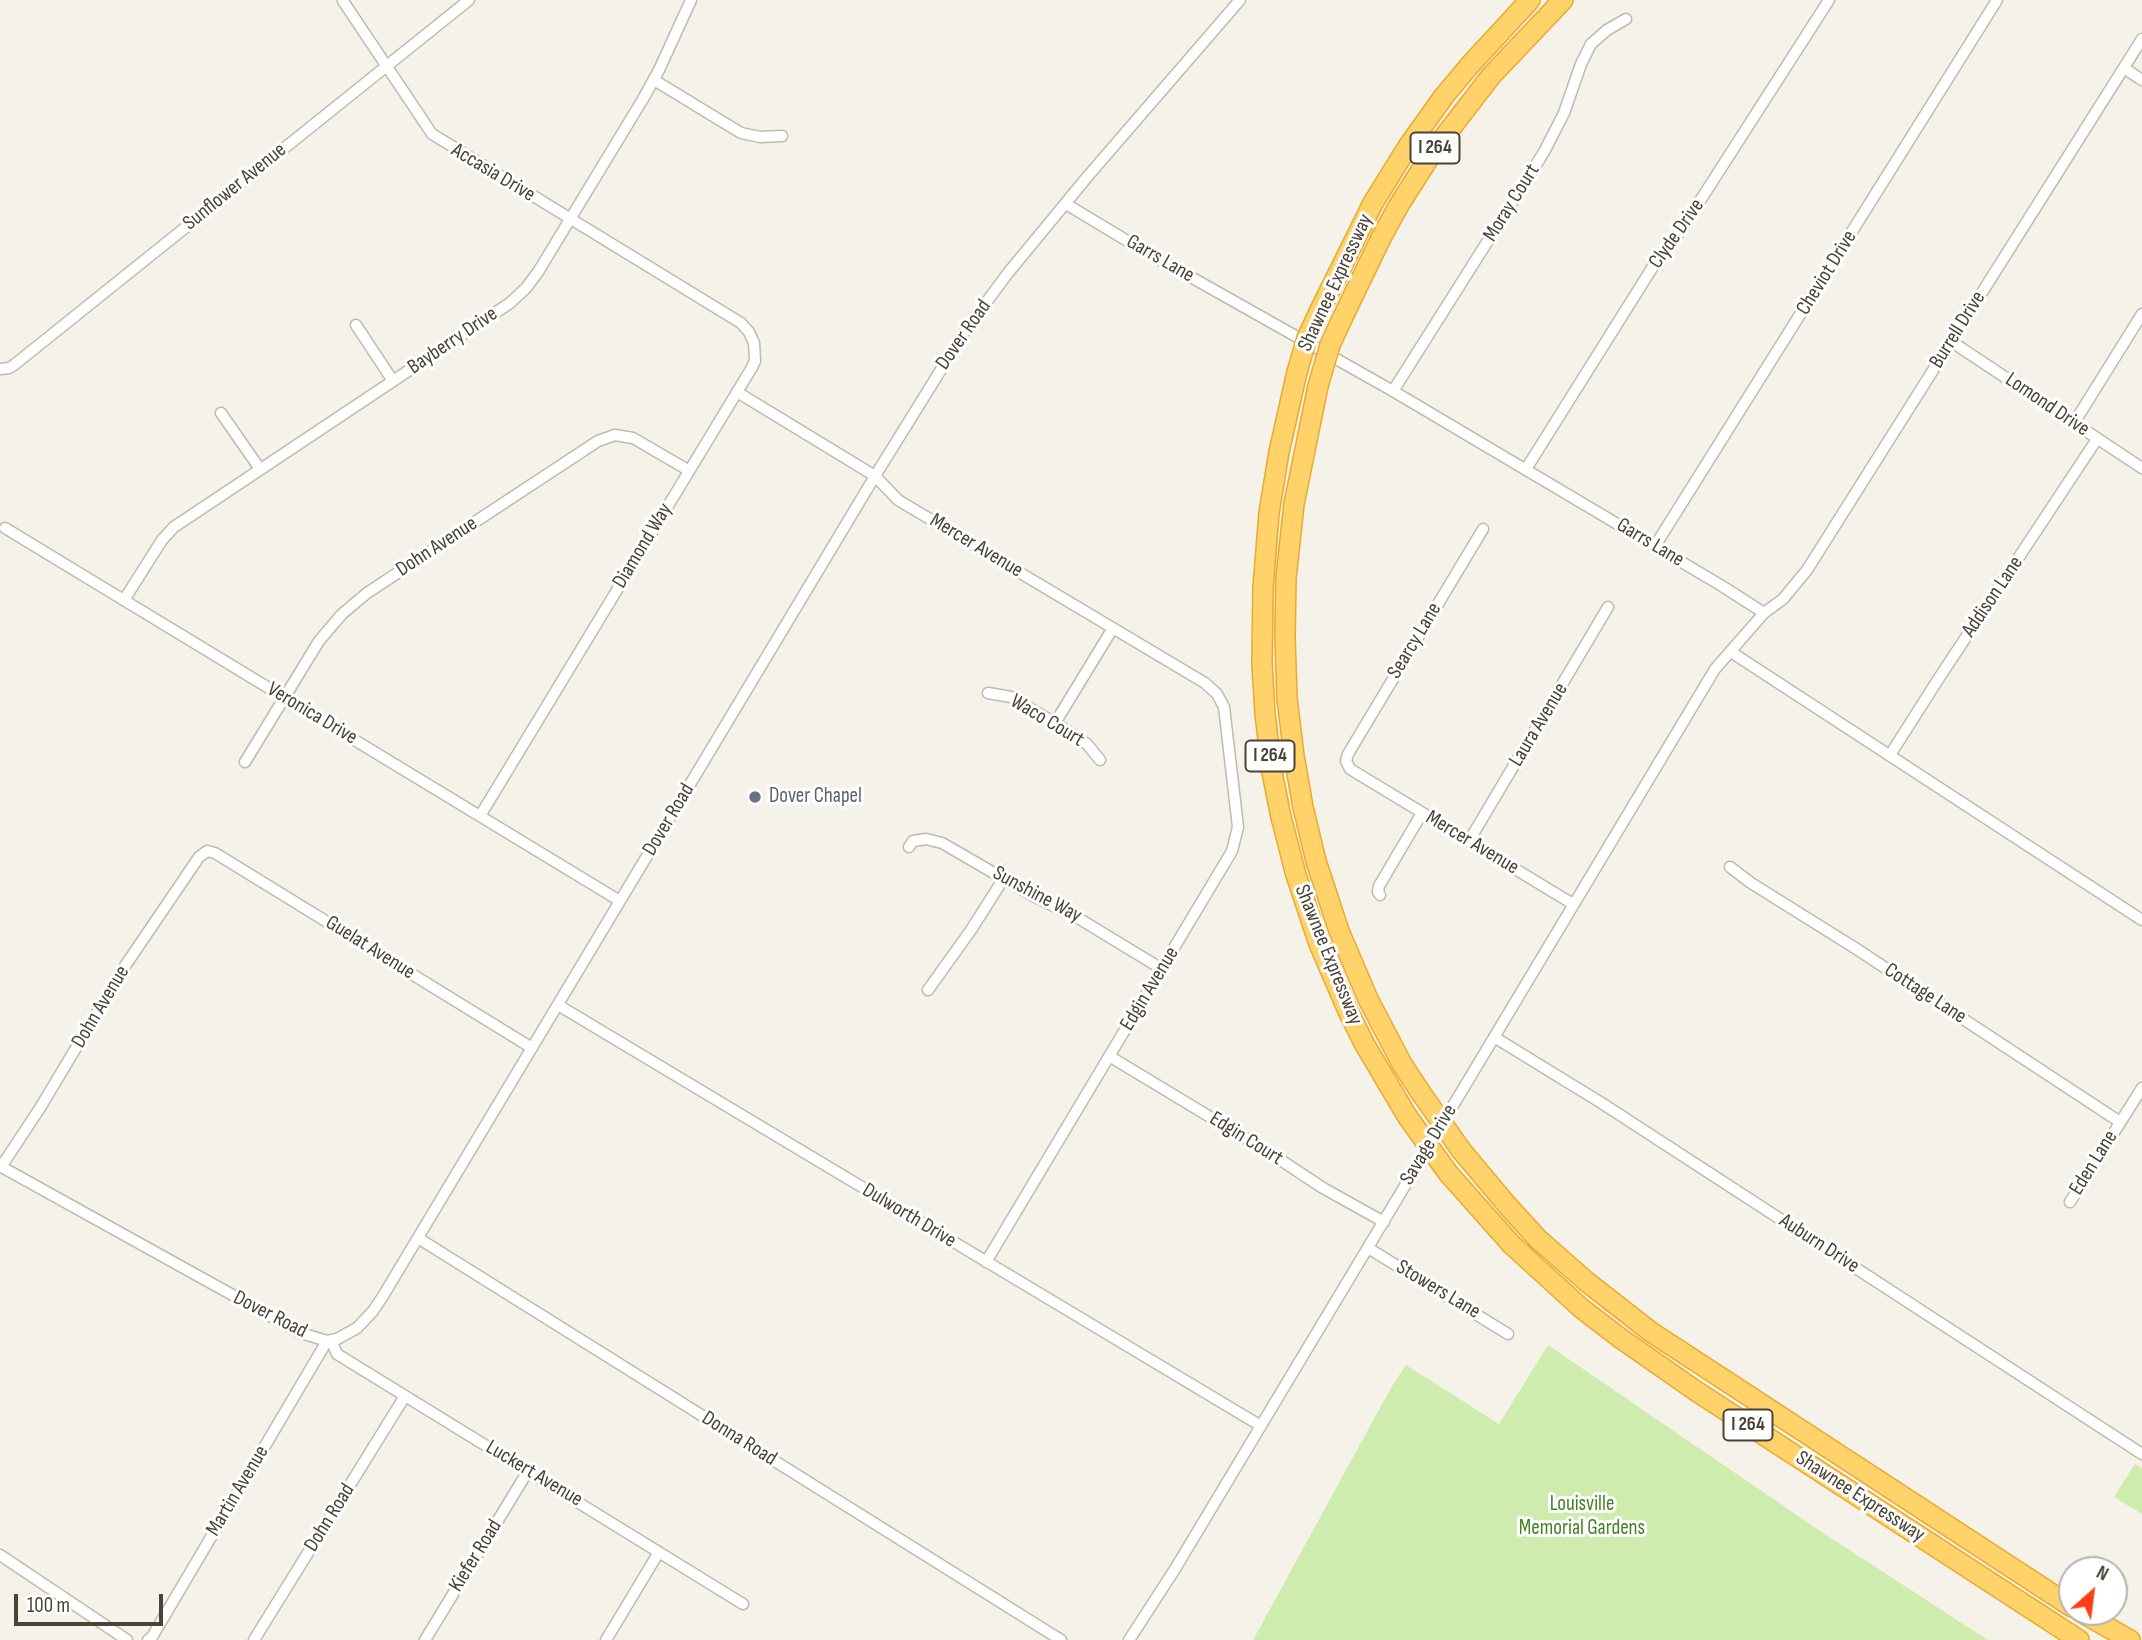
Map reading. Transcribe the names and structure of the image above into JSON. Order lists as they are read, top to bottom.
{
  "streets": {
    "highway": ["I 264", "Shawnee Expressway"],
    "street": [
      "Accasia Drive",
      "Sunflower Avenue",
      "Moray Court",
      "Clyde Drive",
      "Garrs Lane",
      "Cheviot Drive",
      "Burrell Drive",
      "Dover Road",
      "Bayberry Drive",
      "Lomond Drive",
      "Diamond Way",
      "Mercer Avenue",
      "Dohn Avenue",
      "Addison Lane",
      "Searcy Lane",
      "Veronica Drive",
      "Waco Court",
      "Laura Avenue",
      "Sunshine Way",
      "Guelat Avenue",
      "Edgin Avenue",
      "Cottage Lane",
      "Edgin Court",
      "Savage Drive",
      "Eden Lane",
      "Dulworth Drive",
      "Auburn Drive",
      "Stowers Lane",
      "Donna Road",
      "Luckert Avenue",
      "Martin Avenue",
      "Dohn Road",
      "Kiefer Road"
    ]
  },
  "crossings": [
    ["Accasia Drive", "Sunflower Avenue"],
    ["Accasia Drive", "Bayberry Drive"],
    ["Accasia Drive", "Diamond Way"],
    ["Moray Court", "Garrs Lane"],
    ["Clyde Drive", "Garrs Lane"],
    ["Garrs Lane", "Cheviot Drive"],
    ["Garrs Lane", "Burrell Drive"],
    ["Garrs Lane", "Dover Road"],
    ["Burrell Drive", "Lomond Drive"],
    ["Dover Road", "Mercer Avenue"],
    ["Dover Road", "Dohn Avenue"],
    ["Dover Road", "Veronica Drive"],
    ["Dover Road", "Guelat Avenue"],
    ["Dover Road", "Dulworth Drive"],
    ["Dover Road", "Donna Road"],
    ["Dover Road", "Luckert Avenue"],
    ["Dover Road", "Martin Avenue"],
    ["Bayberry Drive", "Veronica Drive"],
    ["Lomond Drive", "Addison Lane"],
    ["Diamond Way", "Mercer Avenue"],
    ["Diamond Way", "Dohn Avenue"],
    ["Diamond Way", "Veronica Drive"],
    ["Mercer Avenue", "Searcy Lane"],
    ["Mercer Avenue", "Laura Avenue"],
    ["Mercer Avenue", "Edgin Avenue"],
    ["Mercer Avenue", "Savage Drive"],
    ["Dohn Avenue", "Veronica Drive"],
    ["Dohn Avenue", "Guelat Avenue"],
    ["Sunshine Way", "Edgin Avenue"],
    ["Edgin Avenue", "Edgin Court"],
    ["Edgin Avenue", "Dulworth Drive"],
    ["Cottage Lane", "Eden Lane"],
    ["Edgin Court", "Savage Drive"],
    ["Savage Drive", "Dulworth Drive"],
    ["Savage Drive", "Auburn Drive"],
    ["Savage Drive", "Stowers Lane"],
    ["Luckert Avenue", "Martin Avenue"],
    ["Luckert Avenue", "Dohn Road"],
    ["Luckert Avenue", "Kiefer Road"]
  ],
  "parks": ["Louisville Memorial Gardens"],
  "places": ["Dover Chapel"],
  "scale_bar": "100 m",
  "north": "top right"
}
